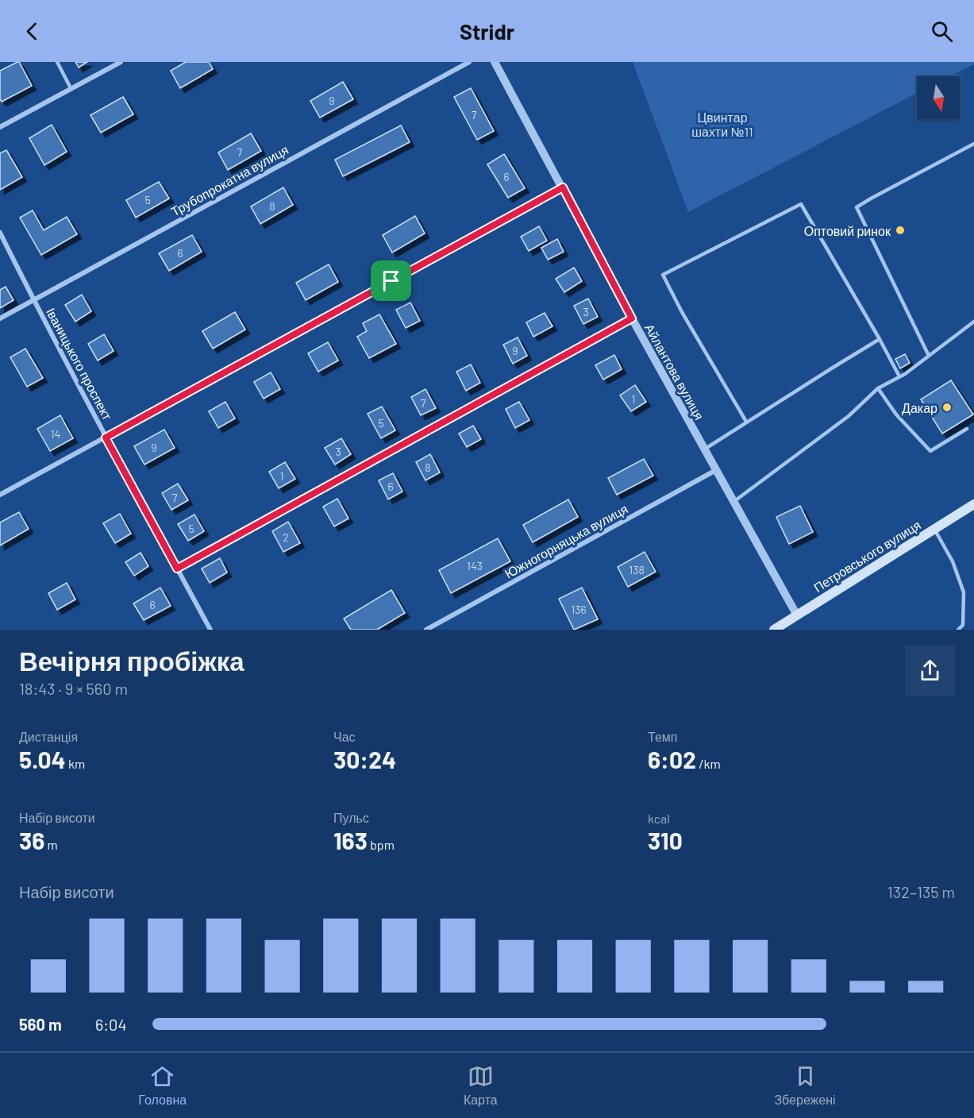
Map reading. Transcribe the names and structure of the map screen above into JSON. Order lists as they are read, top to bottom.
{
  "streets": {
    "main road": ["Петровського вулиця"],
    "street": [
      "Трубопрокатна вулиця",
      "Іваницького проспект",
      "Айлантова вулиця",
      "Южногорняцька вулиця"
    ]
  },
  "crossings": [
    ["Трубопрокатна вулиця", "Іваницького проспект"],
    ["Айлантова вулиця", "Южногорняцька вулиця"],
    ["Айлантова вулиця", "Петровського вулиця"]
  ],
  "parks": ["Цвинтар шахти №11"],
  "places": ["Оптовий ринок", "Дакар"],
  "house_numbers": [
    "9",
    "7",
    "7",
    "6",
    "5",
    "8",
    "6",
    "3",
    "9",
    "1",
    "7",
    "5",
    "14",
    "9",
    "3",
    "8",
    "1",
    "6",
    "7",
    "5",
    "2",
    "143",
    "138",
    "6",
    "136"
  ],
  "north": "bottom",
  "page": {
    "header": "Stridr",
    "heading": ["Вечірня пробіжка", "18:43 · 9 × 560 m"],
    "stats": [
      ["Дистанція", "5.04 km"],
      ["Час", "30:24"],
      ["Темп", "6:02 /km"],
      ["Набір висоти", "36 m"],
      ["Пульс", "163 bpm"],
      ["kcal", "310"]
    ],
    "chart": ["Набір висоти", "132–135 m"],
    "list": [
      {
        "name": "560 m",
        "note": "6:04"
      }
    ],
    "tabs": ["Головна", "Карта", "Збережені"]
  }
}
